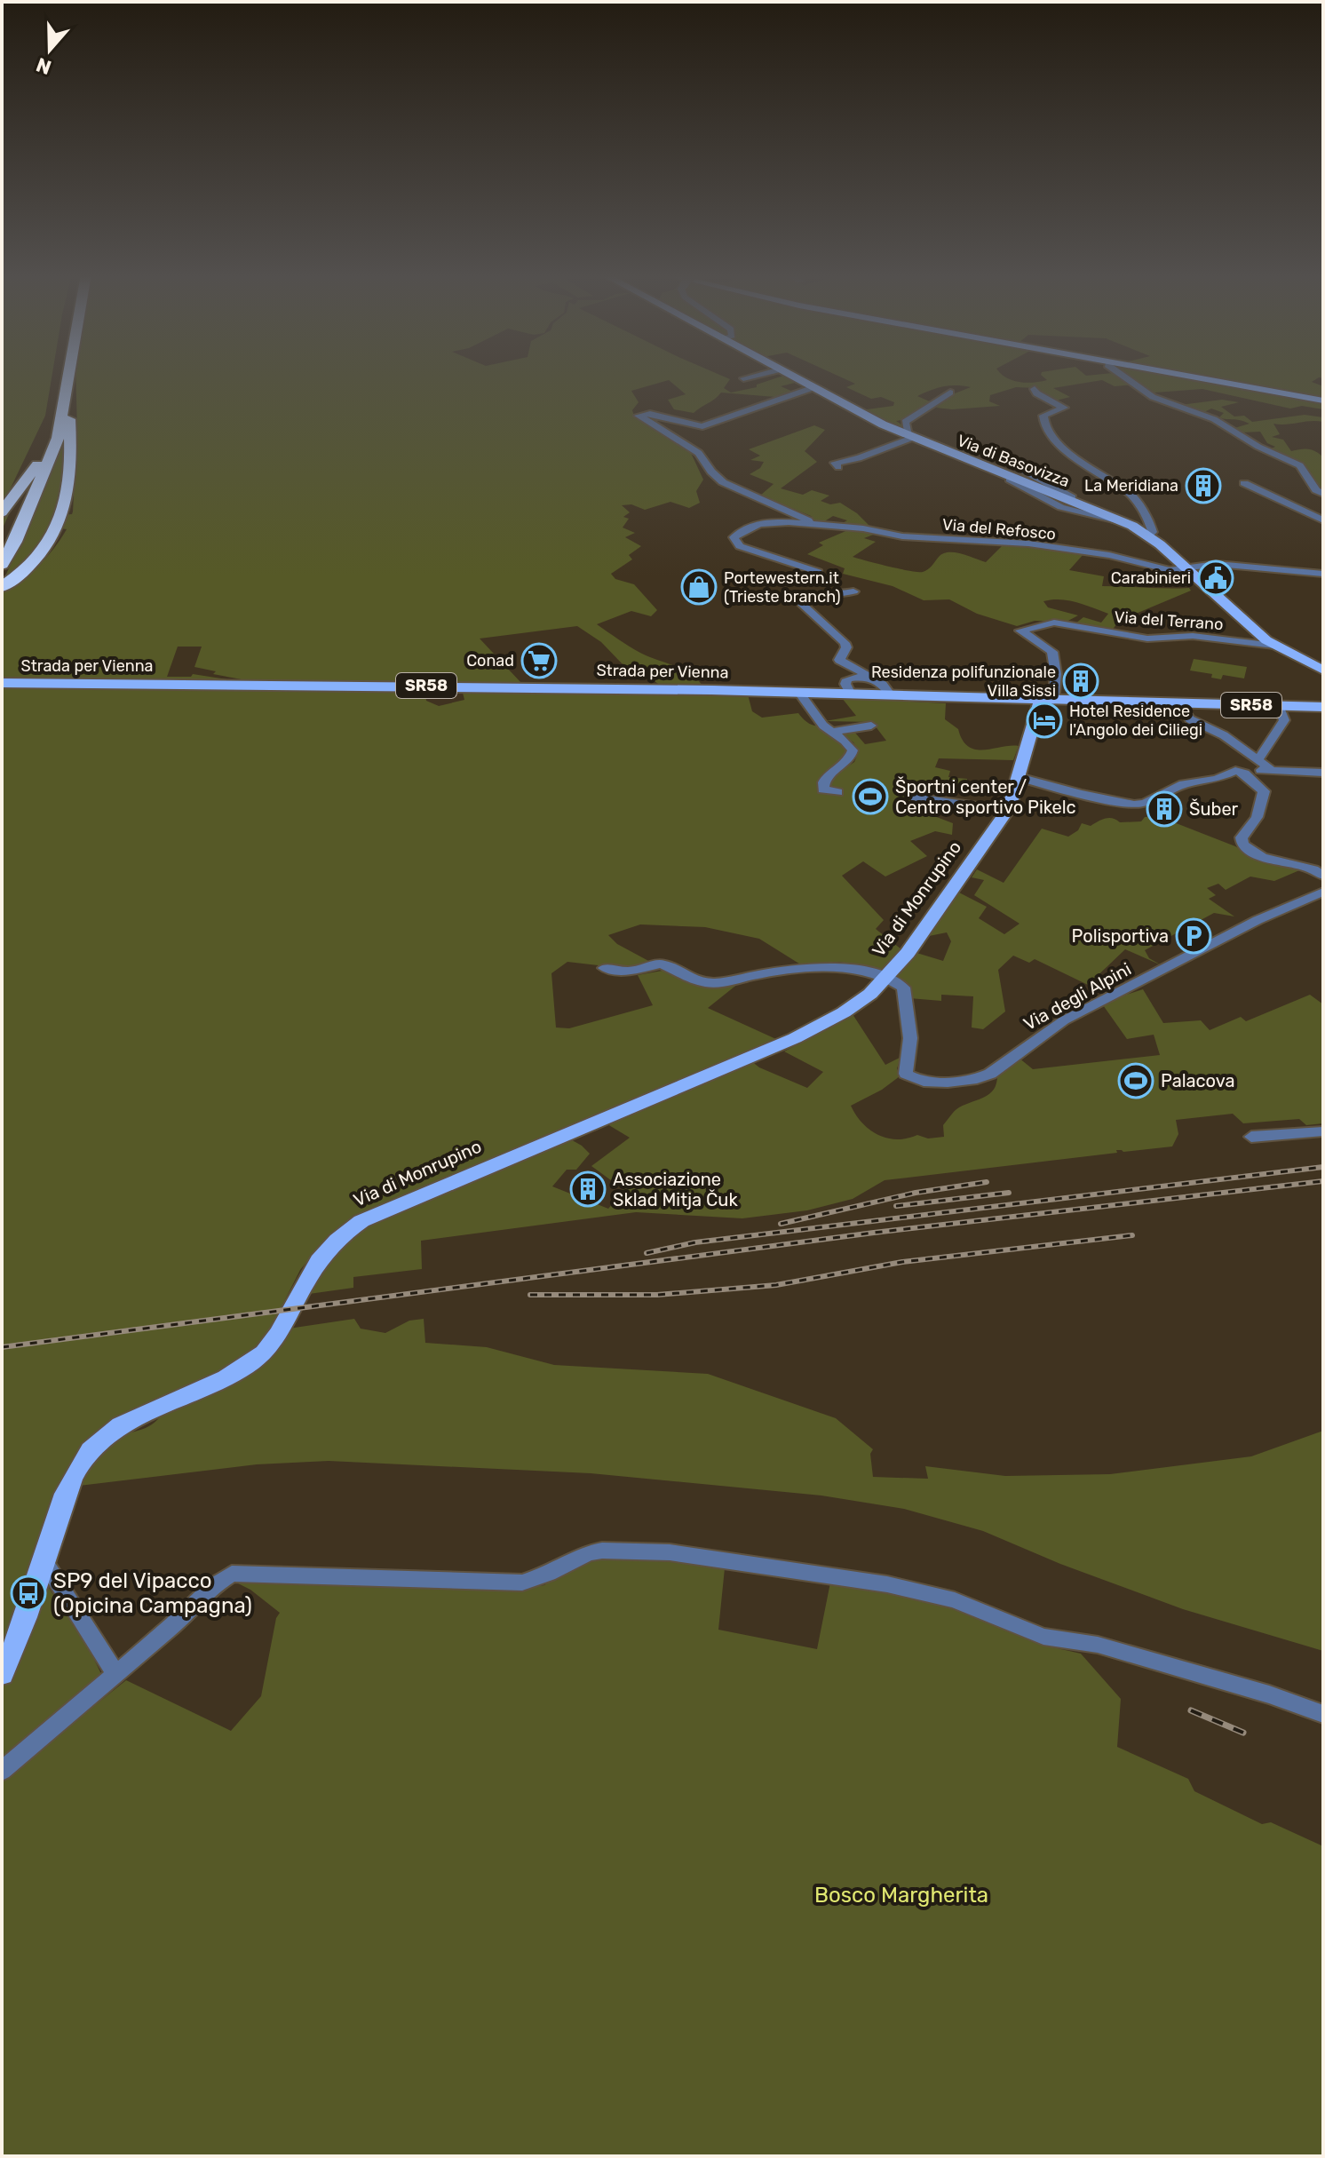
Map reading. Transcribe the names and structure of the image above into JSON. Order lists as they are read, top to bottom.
{
  "streets": {
    "main road": [
      "Via di Basovizza",
      "Strada per Vienna",
      "SR58",
      "Via di Monrupino"
    ],
    "street": ["Via del Refosco", "Via del Terrano", "Via degli Alpini"]
  },
  "crossings": [
    ["Via di Basovizza", "Via del Refosco"],
    ["Via di Basovizza", "Via del Terrano"],
    ["Via del Terrano", "Strada per Vienna"],
    ["Via del Terrano", "Via di Monrupino"],
    ["Strada per Vienna", "Via di Monrupino"],
    ["Via di Monrupino", "Via degli Alpini"]
  ],
  "parks": ["Bosco Margherita"],
  "places": {
    "building": [
      "La Meridiana",
      "Residenza polifunzionale Villa Sissi",
      "Šuber",
      "Associazione Sklad Mitja Čuk"
    ],
    "public building": ["Carabinieri"],
    "shop": ["Portewestern.it (Trieste branch)"],
    "supermarket": ["Conad"],
    "hotel": ["Hotel Residence l'Angolo dei Ciliegi"],
    "sports": ["Športni center / Centro sportivo Pikelc", "Palacova"],
    "parking": ["Polisportiva"],
    "bus stop": ["SP9 del Vipacco (Opicina Campagna)"]
  },
  "north": "bottom"
}
